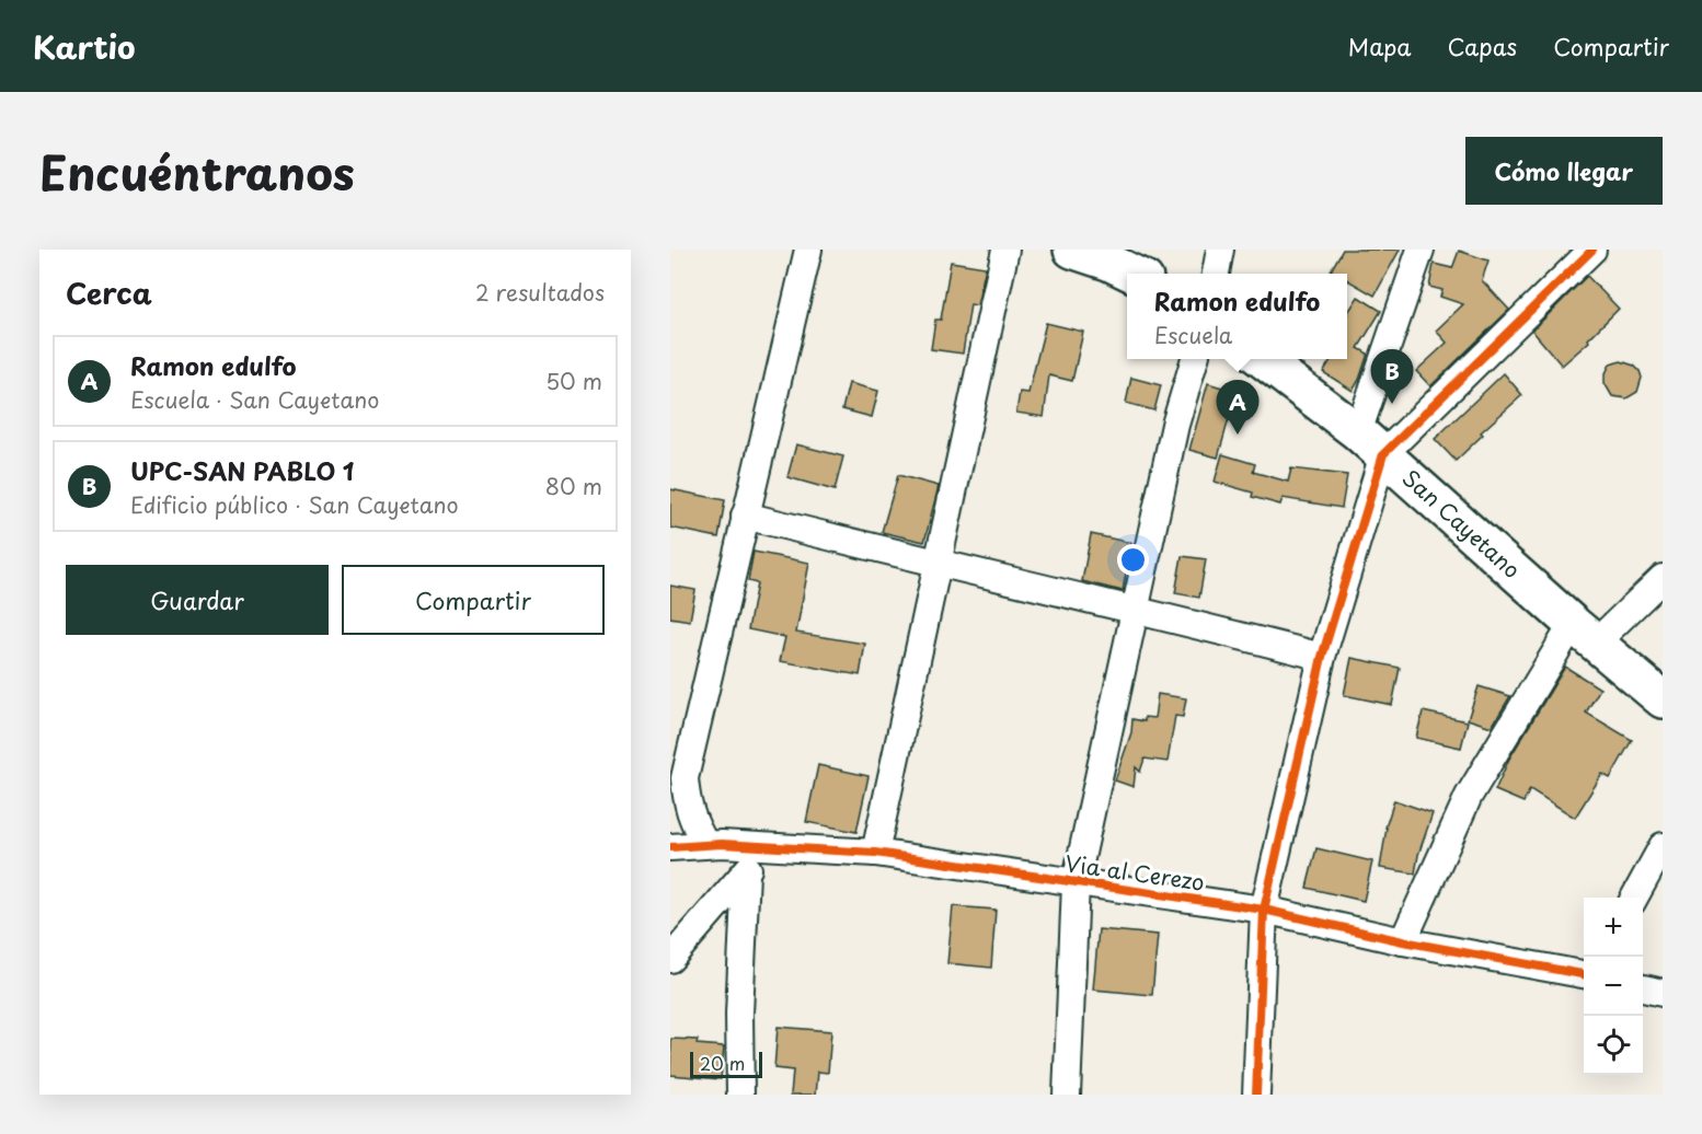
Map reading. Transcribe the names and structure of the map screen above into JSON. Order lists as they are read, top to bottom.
{
  "streets": {
    "main road": ["San Cayetano"],
    "street": ["Via al Cerezo"]
  },
  "scale_bar": "20 m",
  "page": {
    "header": "Kartio",
    "nav": ["Mapa", "Capas", "Compartir"],
    "title": "Encuéntranos",
    "buttons": [
      "Cómo llegar",
      ["Guardar", "Compartir"]
    ],
    "heading": ["Cerca", "2 resultados"],
    "popup": ["Ramon edulfo", "Escuela"],
    "list": [
      {
        "mark": "A",
        "name": "Ramon edulfo",
        "note": "Escuela · San Cayetano",
        "value": "50 m"
      },
      {
        "mark": "B",
        "name": "UPC-SAN PABLO 1",
        "note": "Edificio público · San Cayetano",
        "value": "80 m"
      }
    ],
    "pins": ["B", "A"],
    "map_buttons": ["+", "−"],
    "scale": "20 m"
  }
}
